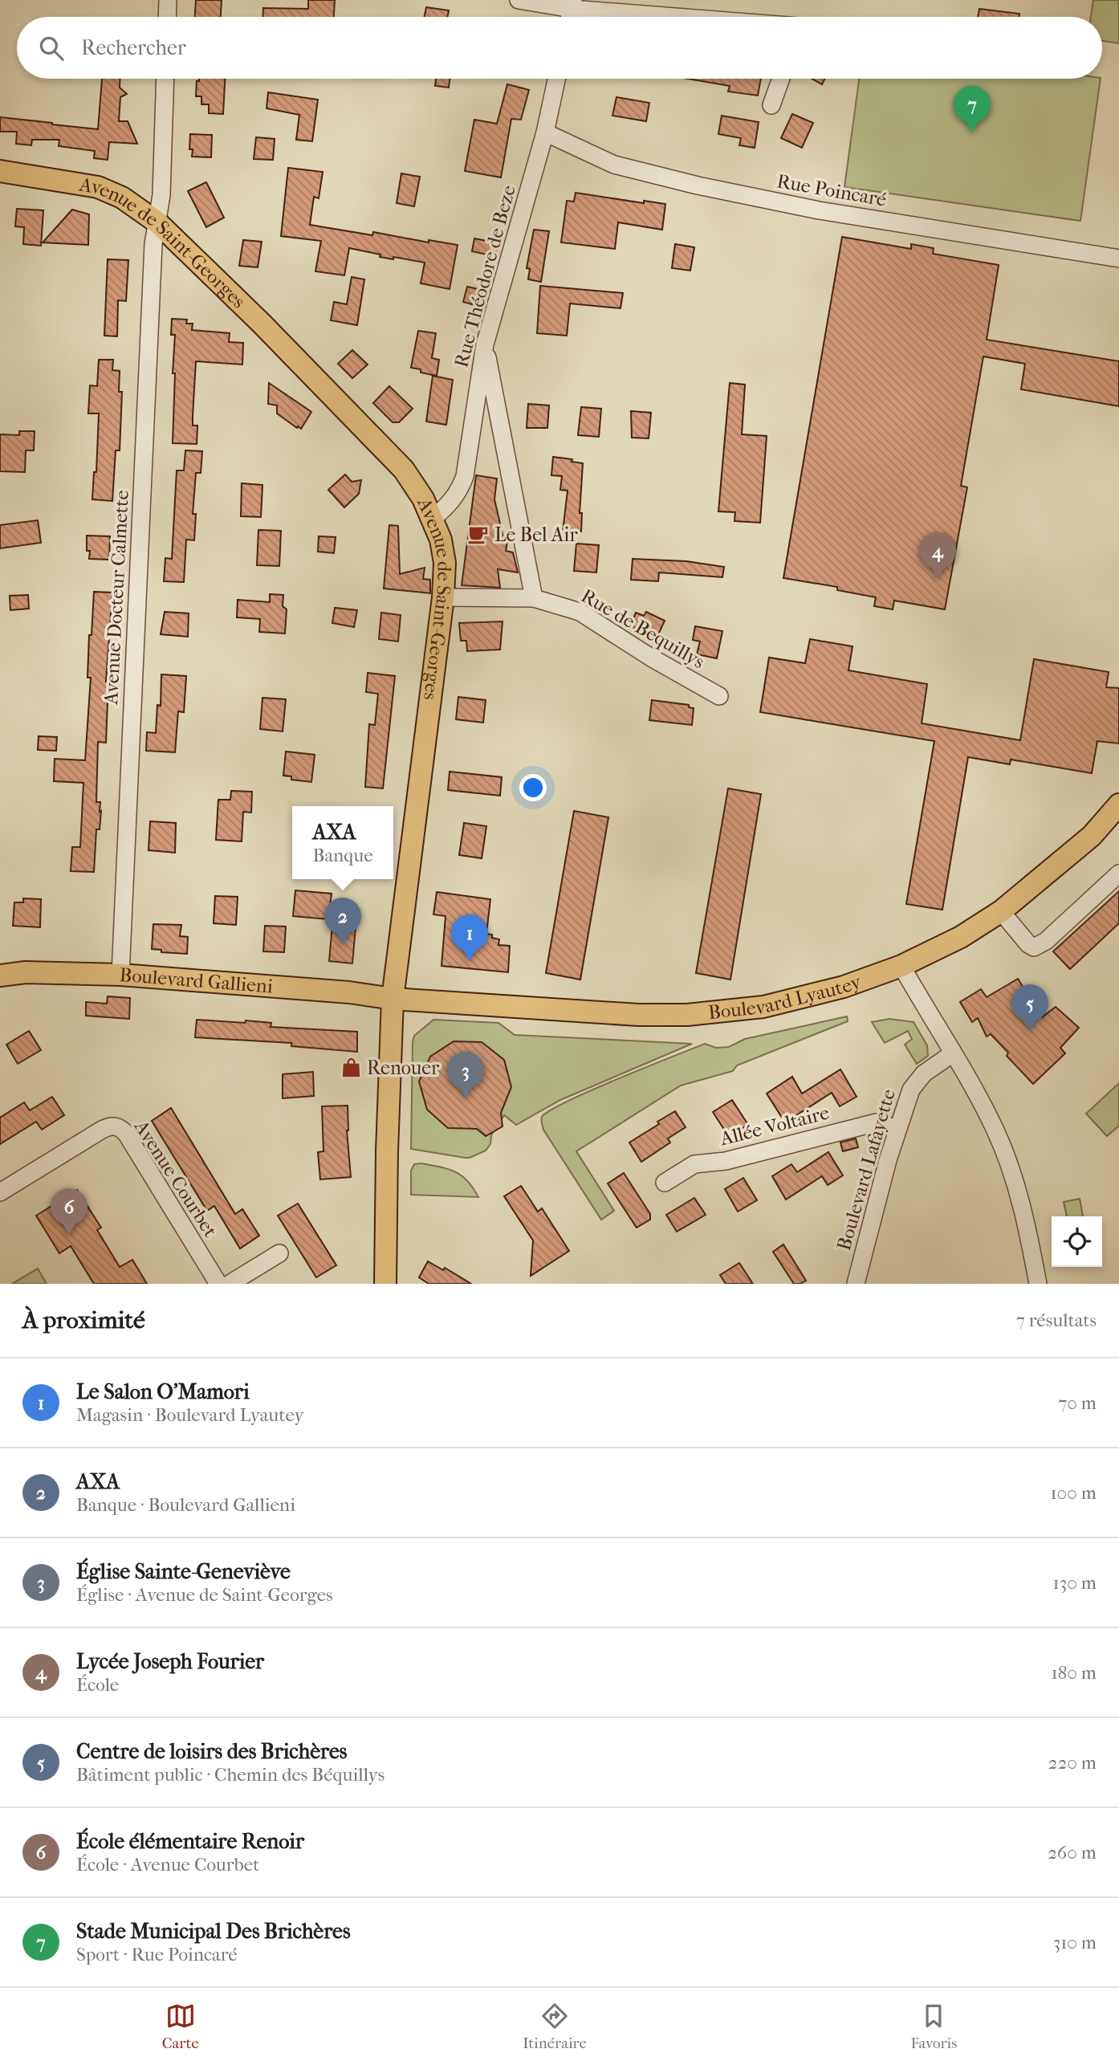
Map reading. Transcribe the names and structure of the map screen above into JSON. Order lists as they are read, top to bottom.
{
  "streets": {
    "main road": ["Avenue de Saint-Georges", "Boulevard Gallieni", "Boulevard Lyautey"],
    "street": [
      "Rue Poincaré",
      "Rue Théodore de Beze",
      "Avenue Docteur Calmette",
      "Rue de Bequillys",
      "Allée Voltaire",
      "Boulevard Lafayette",
      "Avenue Courbet"
    ]
  },
  "crossings": [
    ["Rue Poincaré", "Rue Théodore de Beze"],
    ["Avenue de Saint-Georges", "Rue Théodore de Beze"],
    ["Avenue de Saint-Georges", "Avenue Docteur Calmette"],
    ["Avenue de Saint-Georges", "Rue de Bequillys"],
    ["Avenue de Saint-Georges", "Boulevard Gallieni"],
    ["Avenue de Saint-Georges", "Boulevard Lyautey"],
    ["Avenue Docteur Calmette", "Boulevard Gallieni"],
    ["Boulevard Gallieni", "Boulevard Lyautey"],
    ["Allée Voltaire", "Boulevard Lafayette"]
  ],
  "places": {
    "cafe": ["Le Bel Air"],
    "shop": ["Renouer"]
  },
  "page": {
    "search": "Rechercher",
    "pins": [
      "7",
      "4",
      "2",
      "1",
      "5",
      "3",
      "6"
    ],
    "popup": ["AXA", "Banque"],
    "heading": ["À proximité", "7 résultats"],
    "list": [
      {
        "mark": "1",
        "name": "Le Salon O'Mamori",
        "note": "Magasin · Boulevard Lyautey",
        "value": "70 m"
      },
      {
        "mark": "2",
        "name": "AXA",
        "note": "Banque · Boulevard Gallieni",
        "value": "100 m"
      },
      {
        "mark": "3",
        "name": "Église Sainte-Geneviève",
        "note": "Église · Avenue de Saint-Georges",
        "value": "130 m"
      },
      {
        "mark": "4",
        "name": "Lycée Joseph Fourier",
        "note": "École",
        "value": "180 m"
      },
      {
        "mark": "5",
        "name": "Centre de loisirs des Brichères",
        "note": "Bâtiment public · Chemin des Béquillys",
        "value": "220 m"
      },
      {
        "mark": "6",
        "name": "École élémentaire Renoir",
        "note": "École · Avenue Courbet",
        "value": "260 m"
      },
      {
        "mark": "7",
        "name": "Stade Municipal Des Brichères",
        "note": "Sport · Rue Poincaré",
        "value": "310 m"
      }
    ],
    "nav": ["Carte", "Itinéraire", "Favoris"]
  }
}
